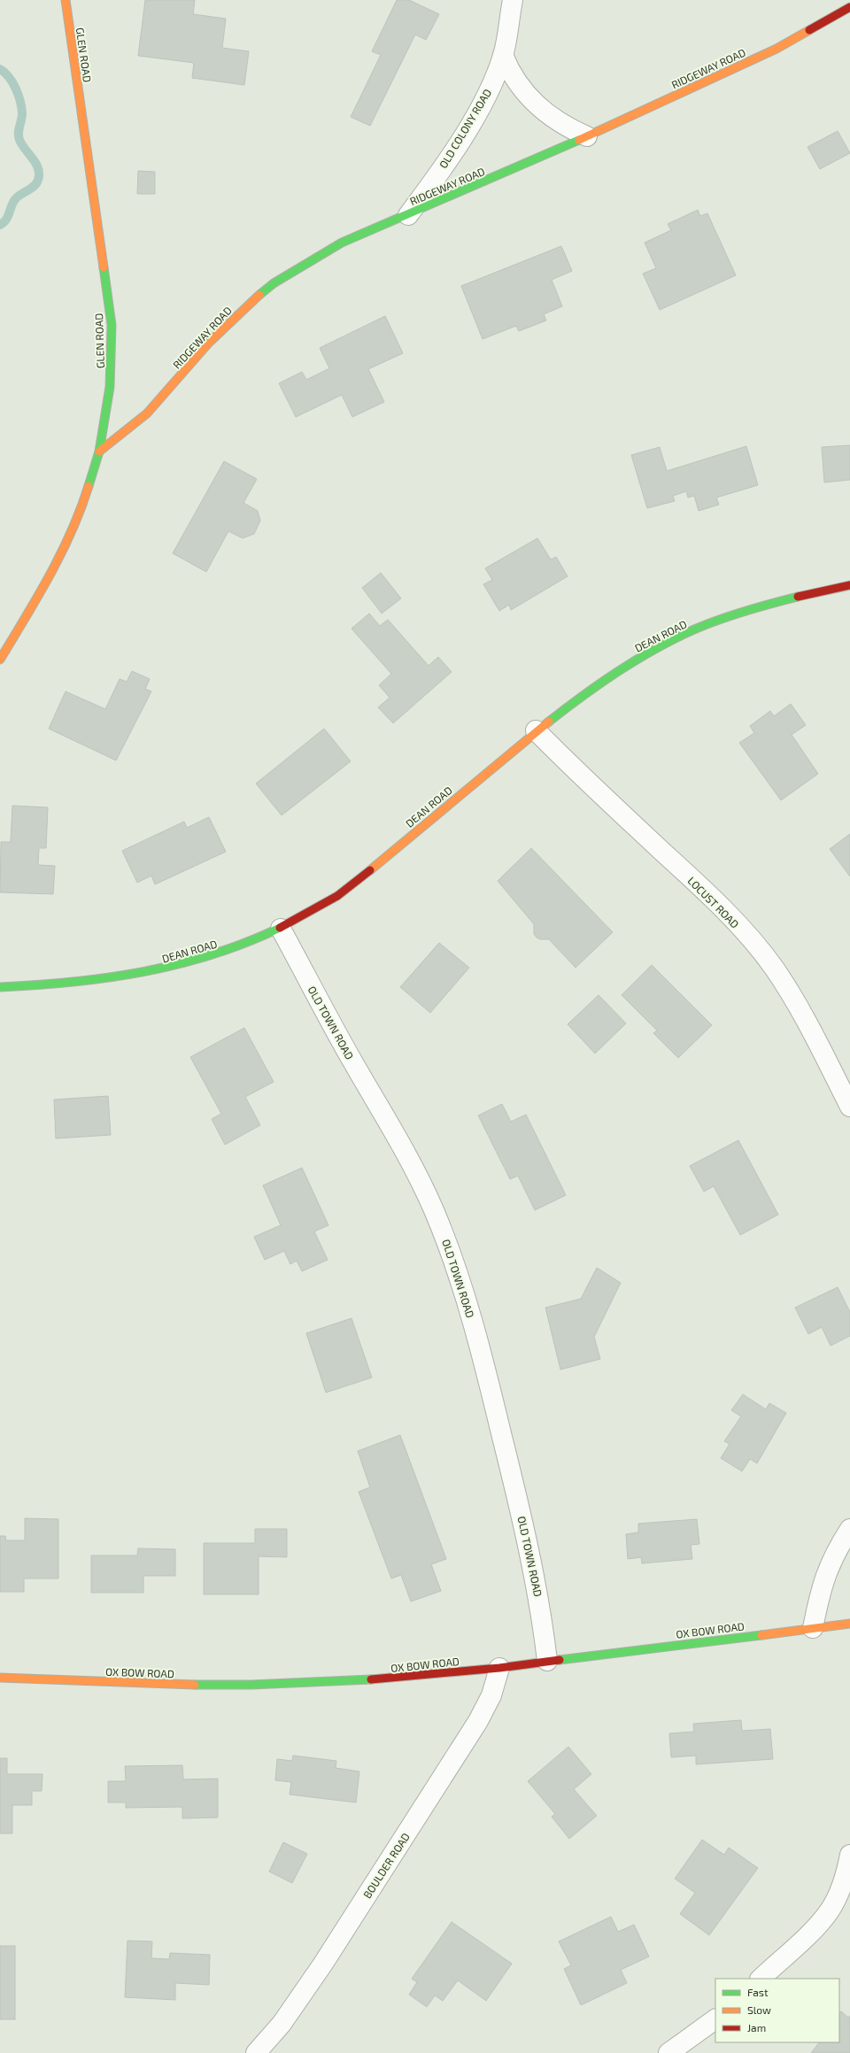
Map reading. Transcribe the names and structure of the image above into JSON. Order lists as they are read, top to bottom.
{
  "streets": {
    "street": [
      "GLEN ROAD",
      "RIDGEWAY ROAD",
      "OLD COLONY ROAD",
      "DEAN ROAD",
      "LOCUST ROAD",
      "OLD TOWN ROAD",
      "OX BOW ROAD",
      "BOULDER ROAD"
    ]
  },
  "crossings": [
    ["GLEN ROAD", "RIDGEWAY ROAD"],
    ["RIDGEWAY ROAD", "OLD COLONY ROAD"],
    ["DEAN ROAD", "LOCUST ROAD"],
    ["DEAN ROAD", "OLD TOWN ROAD"],
    ["OLD TOWN ROAD", "OX BOW ROAD"],
    ["OX BOW ROAD", "BOULDER ROAD"]
  ],
  "legend": ["Fast", "Slow", "Jam"]
}
